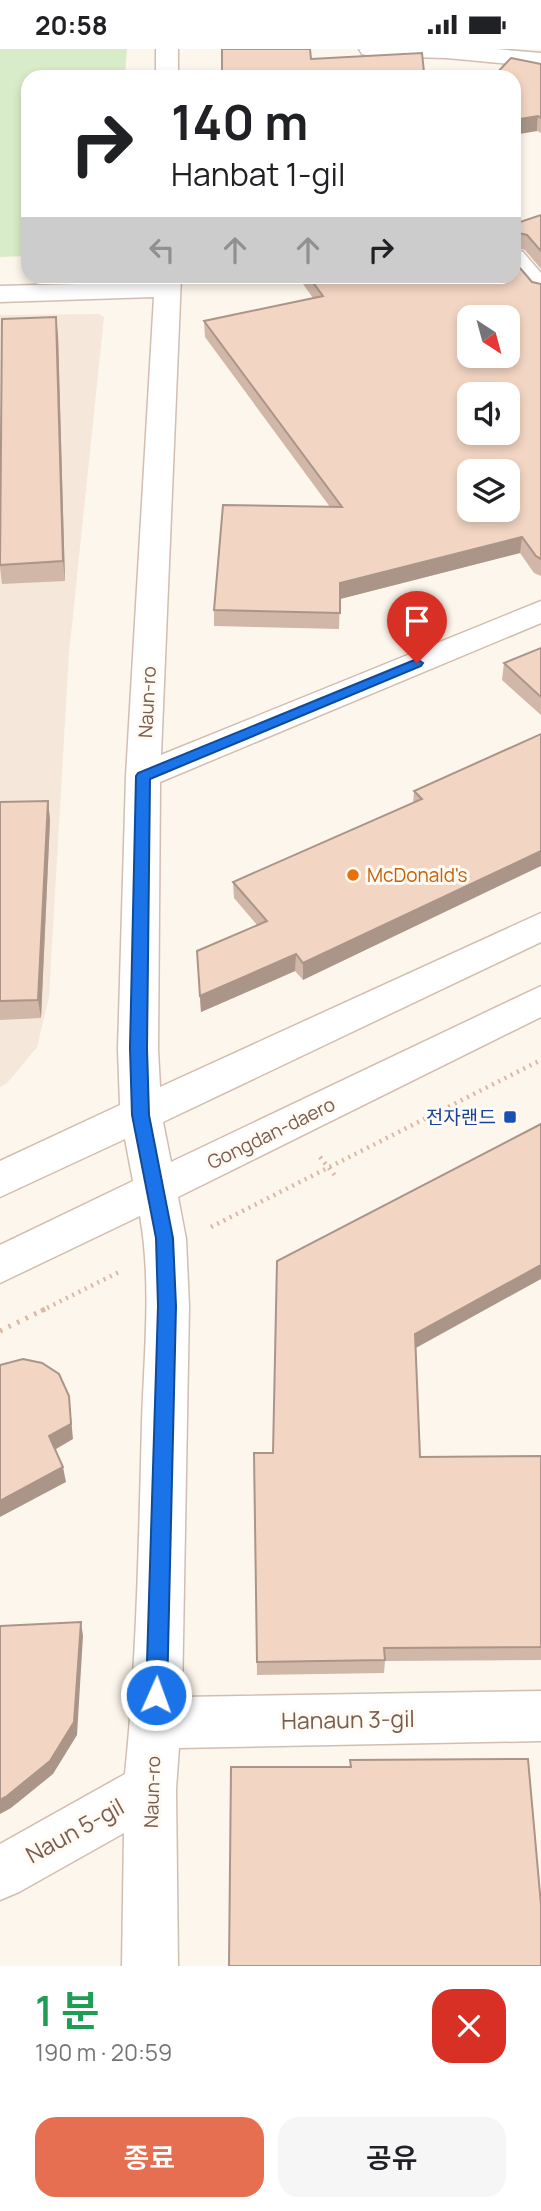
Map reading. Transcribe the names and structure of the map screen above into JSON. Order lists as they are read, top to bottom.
{
  "streets": {
    "street": [
      "Naun-ro",
      "Gongdan-daero",
      "Hanaun 3-gil",
      "Naun 5-gil"
    ]
  },
  "crossings": [
    ["Naun-ro", "Gongdan-daero"],
    ["Naun-ro", "Hanaun 3-gil"],
    ["Naun-ro", "Naun 5-gil"]
  ],
  "places": {
    "other": ["McDonald's"],
    "transit": ["전자랜드"]
  },
  "north": "bottom right",
  "page": {
    "status": "20:58",
    "turn": ["140 m", "Hanbat 1-gil"],
    "heading": ["1 분", "190 m · 20:59"],
    "buttons": ["종료", "공유"]
  }
}
